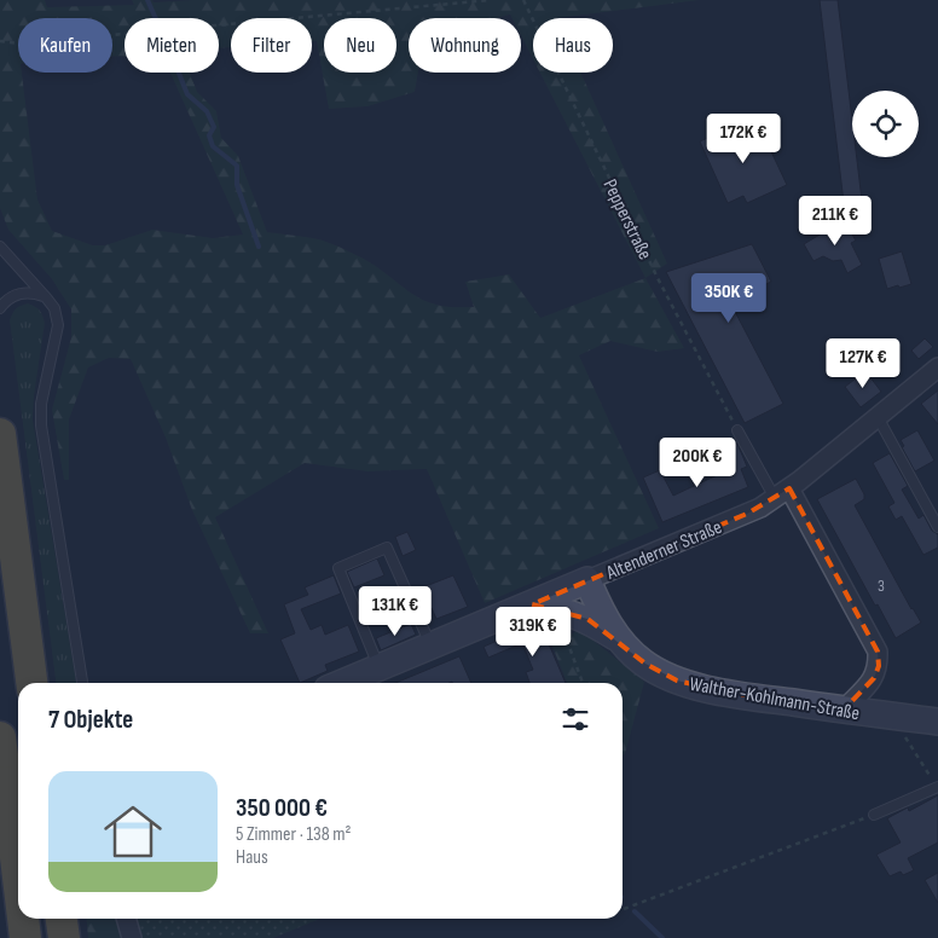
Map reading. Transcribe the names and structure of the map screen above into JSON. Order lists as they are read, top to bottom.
{
  "streets": {
    "main road": ["Altenderner Straße", "Walther-Kohlmann-Straße"],
    "path": ["Pepperstraße"]
  },
  "crossings": [
    ["Altenderner Straße", "Walther-Kohlmann-Straße"]
  ],
  "house_numbers": ["3"],
  "page": {
    "chip": [
      "Kaufen",
      "Mieten",
      "Filter",
      "Neu",
      "Wohnung",
      "Haus"
    ],
    "price": [
      "172K €",
      "211K €",
      "350K €",
      "127K €",
      "200K €",
      "131K €",
      "319K €"
    ],
    "heading": "7 Objekte",
    "list": [
      {
        "name": "350 000 €",
        "note": "5 Zimmer · 138 m² · Haus"
      }
    ]
  }
}
